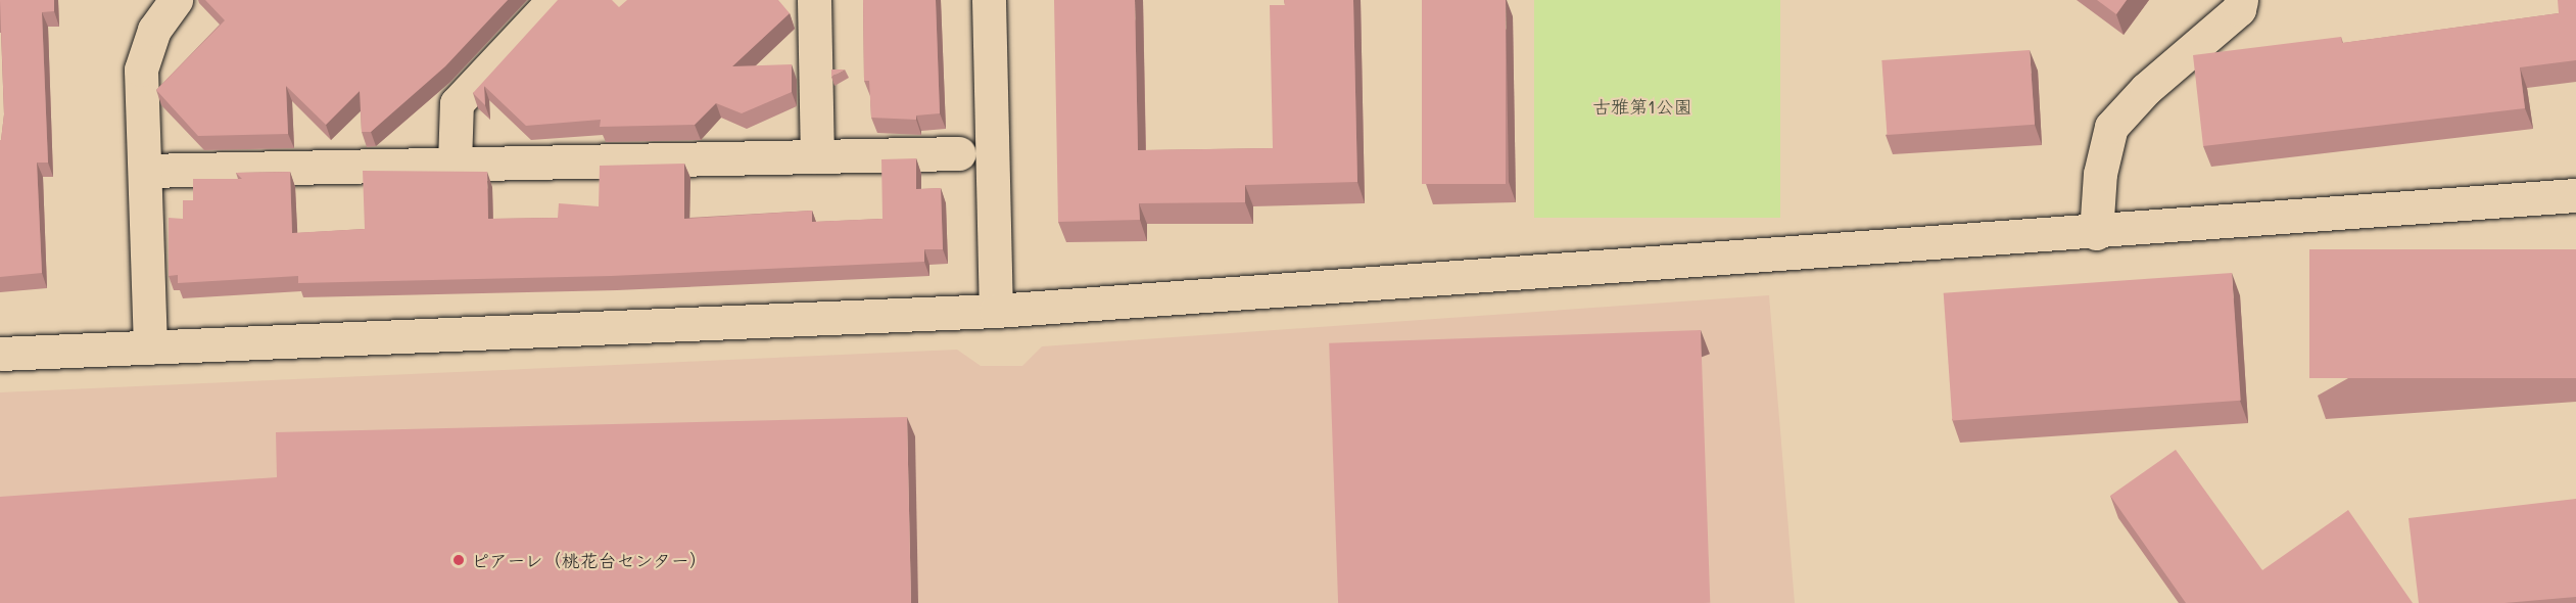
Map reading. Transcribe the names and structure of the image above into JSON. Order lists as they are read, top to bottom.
{
  "parks": ["古雅第1公園"],
  "places": ["ピアーレ（桃花台センター）"]
}
